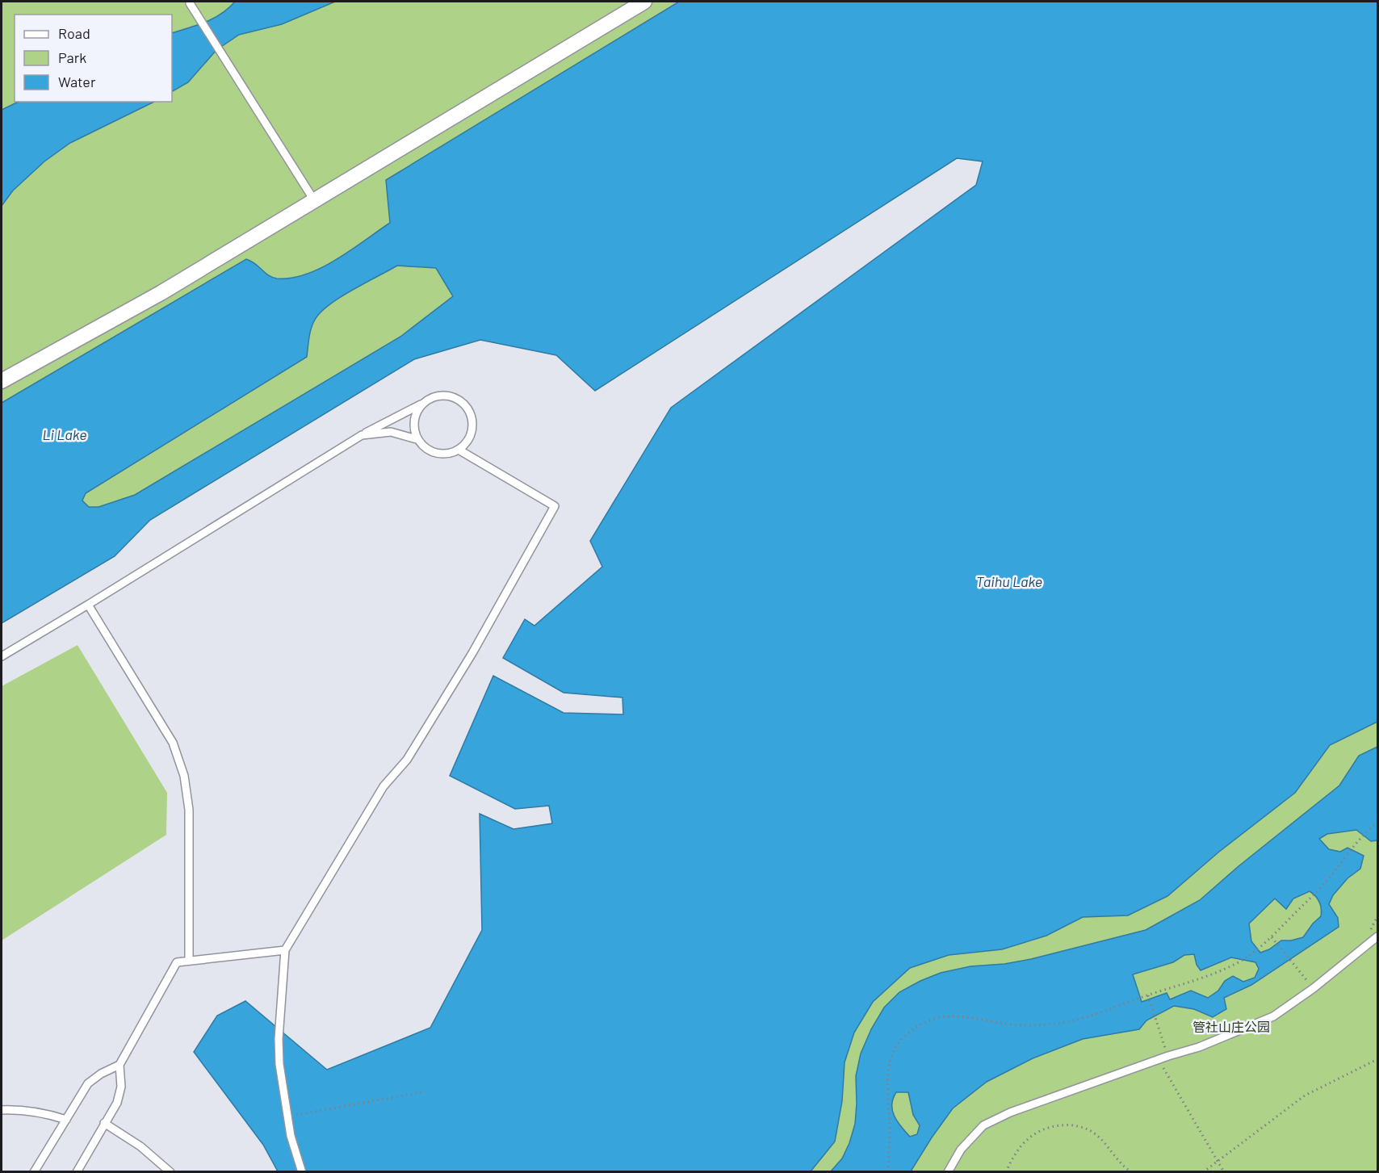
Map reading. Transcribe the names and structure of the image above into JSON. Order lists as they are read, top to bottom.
{
  "water": ["Li Lake", "Taihu Lake"],
  "parks": ["管社山庄公园"],
  "legend": ["Road", "Park", "Water"]
}
